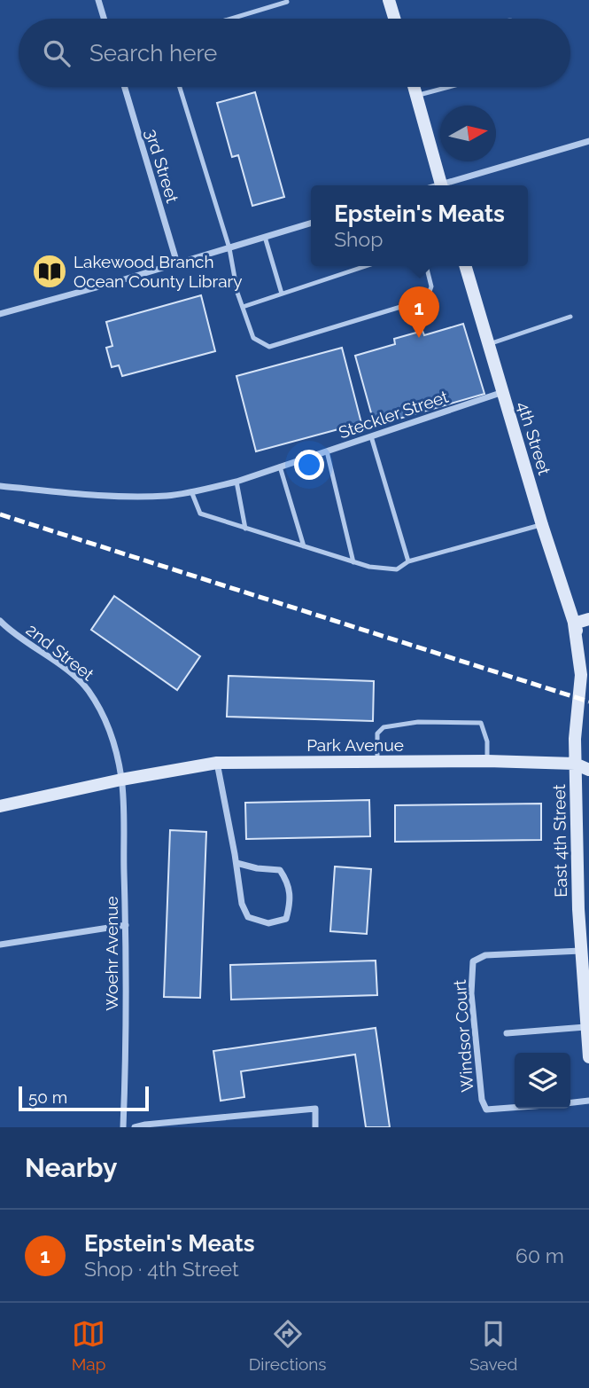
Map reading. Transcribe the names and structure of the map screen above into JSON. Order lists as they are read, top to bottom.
{
  "streets": {
    "street": [
      "3rd Street",
      "Steckler Street",
      "4th Street",
      "2nd Street",
      "Park Avenue",
      "East 4th Street",
      "Woehr Avenue",
      "Windsor Court"
    ]
  },
  "crossings": [
    ["Steckler Street", "4th Street"],
    ["4th Street", "East 4th Street"],
    ["2nd Street", "Park Avenue"],
    ["2nd Street", "Woehr Avenue"],
    ["Park Avenue", "East 4th Street"],
    ["Park Avenue", "Woehr Avenue"],
    ["East 4th Street", "Windsor Court"]
  ],
  "places": {
    "library": ["Lakewood Branch Ocean County Library"]
  },
  "scale_bar": "50 m",
  "north": "right",
  "page": {
    "search": "Search here",
    "popup": ["Epstein's Meats", "Shop"],
    "pins": "1",
    "scale": "50 m",
    "heading": "Nearby",
    "list": [
      {
        "mark": "1",
        "name": "Epstein's Meats",
        "note": "Shop · 4th Street",
        "value": "60 m"
      }
    ],
    "nav": ["Map", "Directions", "Saved"]
  }
}
